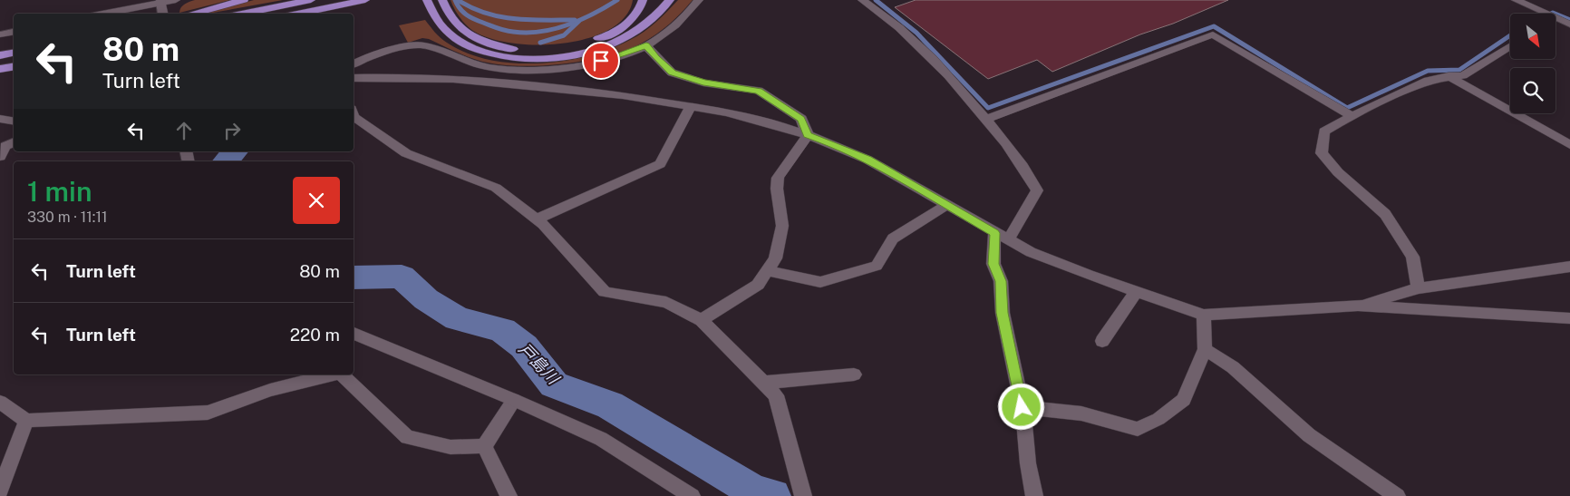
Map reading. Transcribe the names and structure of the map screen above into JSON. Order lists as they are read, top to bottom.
{
  "water": ["戸島川"],
  "north": "bottom right",
  "page": {
    "turn": ["80 m", "Turn left"],
    "heading": ["1 min", "330 m · 11:11"],
    "list": [
      {
        "name": "Turn left",
        "value": "80 m"
      },
      {
        "name": "Turn left",
        "value": "220 m"
      }
    ]
  }
}
